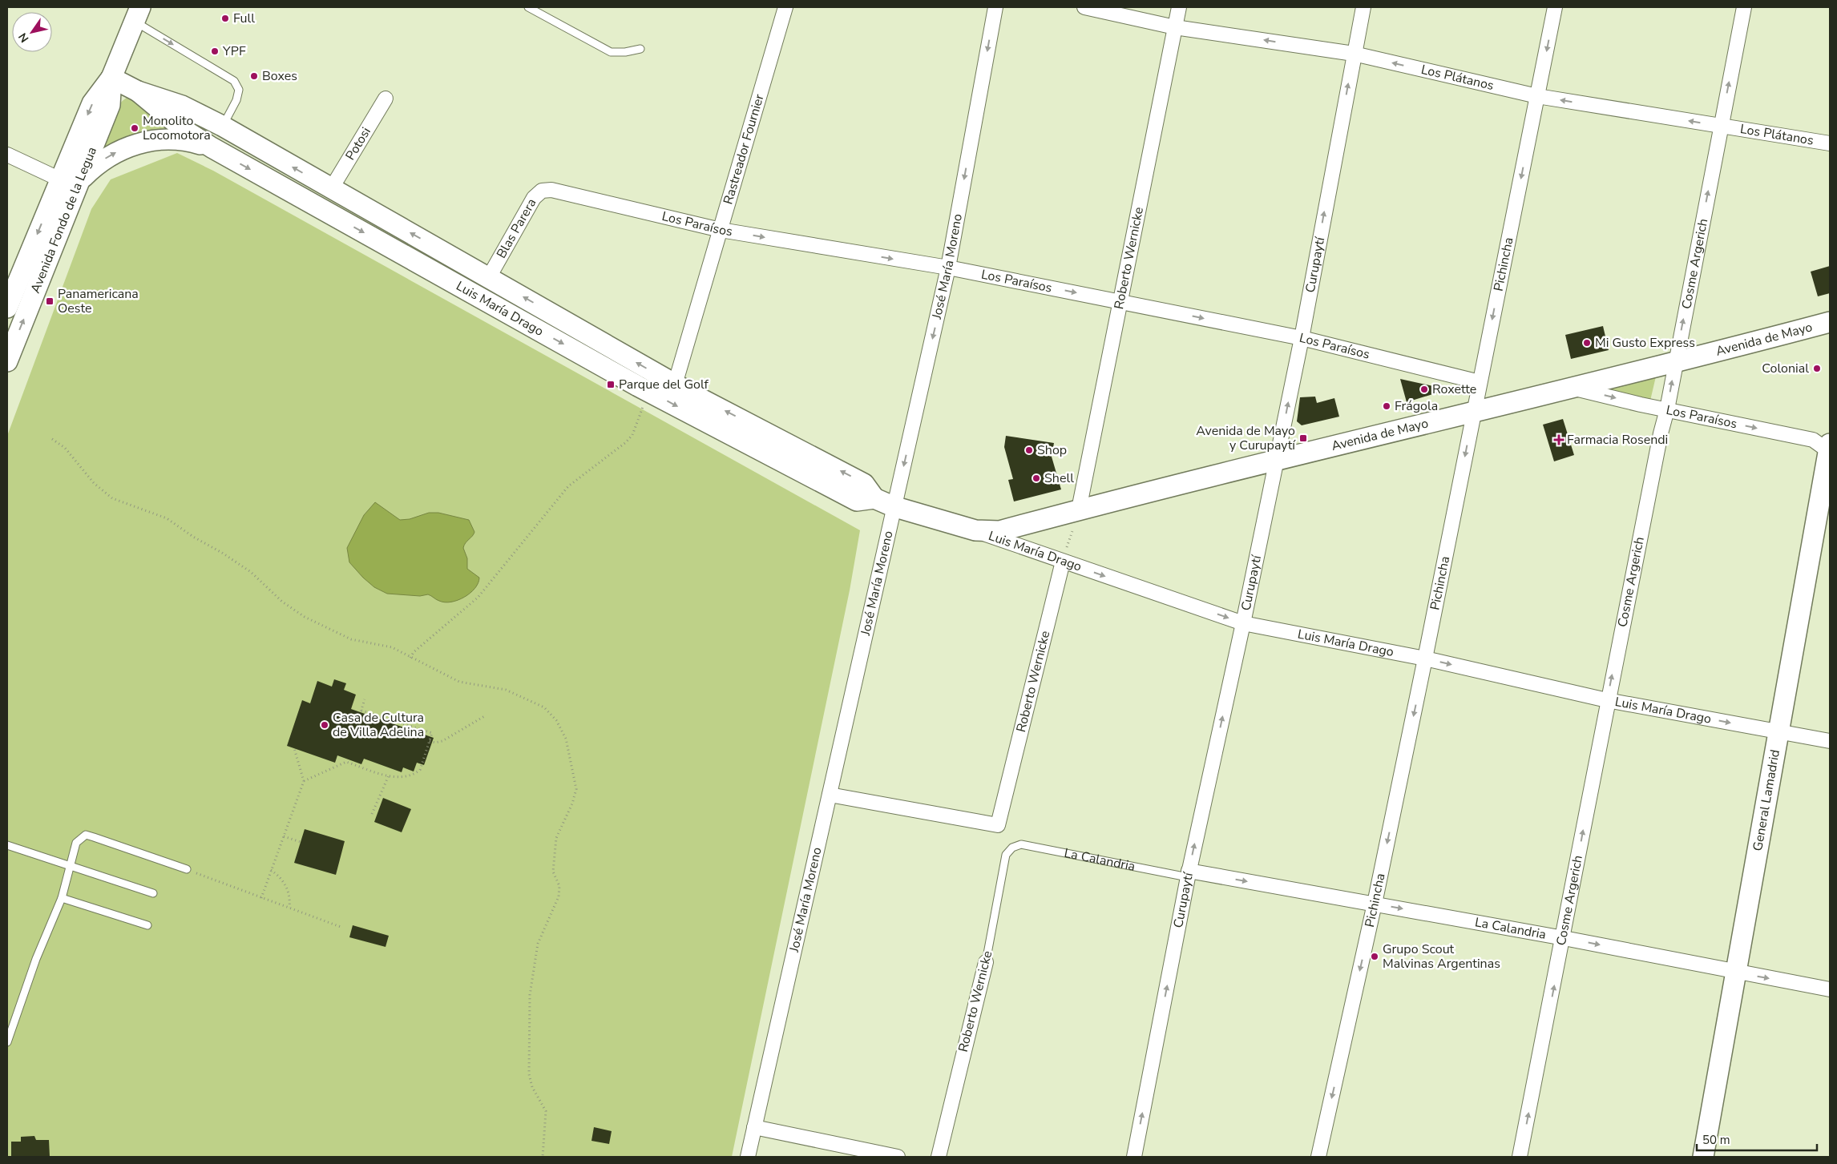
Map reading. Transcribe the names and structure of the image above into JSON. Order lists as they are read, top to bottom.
{
  "streets": {
    "main road": [
      "Avenida Fondo de la Legua",
      "Luis María Drago",
      "Avenida de Mayo",
      "General Lamadrid"
    ],
    "street": [
      "Los Plátanos",
      "Potosi",
      "Rastreador Fournier",
      "Los Paraísos",
      "Blas Parera",
      "Roberto Wernicke",
      "Cosme Argerich",
      "Curupaytí",
      "Pichincha",
      "José María Moreno",
      "La Calandria"
    ]
  },
  "crossings": [
    ["Los Plátanos", "Roberto Wernicke"],
    ["Los Plátanos", "Cosme Argerich"],
    ["Los Plátanos", "Curupaytí"],
    ["Los Plátanos", "Pichincha"],
    ["Potosi", "Luis María Drago"],
    ["Rastreador Fournier", "Los Paraísos"],
    ["Rastreador Fournier", "Luis María Drago"],
    ["Avenida Fondo de la Legua", "Luis María Drago"],
    ["Los Paraísos", "Blas Parera"],
    ["Los Paraísos", "Roberto Wernicke"],
    ["Los Paraísos", "Cosme Argerich"],
    ["Los Paraísos", "Curupaytí"],
    ["Los Paraísos", "Pichincha"],
    ["Los Paraísos", "José María Moreno"],
    ["Los Paraísos", "Avenida de Mayo"],
    ["Los Paraísos", "General Lamadrid"],
    ["Blas Parera", "Luis María Drago"],
    ["Roberto Wernicke", "José María Moreno"],
    ["Roberto Wernicke", "Luis María Drago"],
    ["Roberto Wernicke", "Avenida de Mayo"],
    ["Roberto Wernicke", "La Calandria"],
    ["Cosme Argerich", "Luis María Drago"],
    ["Cosme Argerich", "Avenida de Mayo"],
    ["Cosme Argerich", "La Calandria"],
    ["Curupaytí", "Luis María Drago"],
    ["Curupaytí", "Avenida de Mayo"],
    ["Curupaytí", "La Calandria"],
    ["Pichincha", "Luis María Drago"],
    ["Pichincha", "Avenida de Mayo"],
    ["Pichincha", "La Calandria"],
    ["José María Moreno", "Luis María Drago"],
    ["Luis María Drago", "Avenida de Mayo"],
    ["Luis María Drago", "General Lamadrid"],
    ["General Lamadrid", "La Calandria"]
  ],
  "one_way": [
    "Los Plátanos",
    "Los Paraísos",
    "Cosme Argerich",
    "Curupaytí",
    "Pichincha",
    "José María Moreno",
    "La Calandria"
  ],
  "places": {
    "other": [
      "Full",
      "YPF",
      "Boxes",
      "Monolito Locomotora",
      "Mi Gusto Express",
      "Colonial",
      "Roxette",
      "Frágola",
      "Shop",
      "Shell",
      "Casa de Cultura de Villa Adelina",
      "Grupo Scout Malvinas Argentinas"
    ],
    "transit": ["Panamericana Oeste", "Parque del Golf", "Avenida de Mayo y Curupaytí"],
    "health": ["Farmacia Rosendi"]
  },
  "scale_bar": "50 m",
  "north": "bottom left"
}
